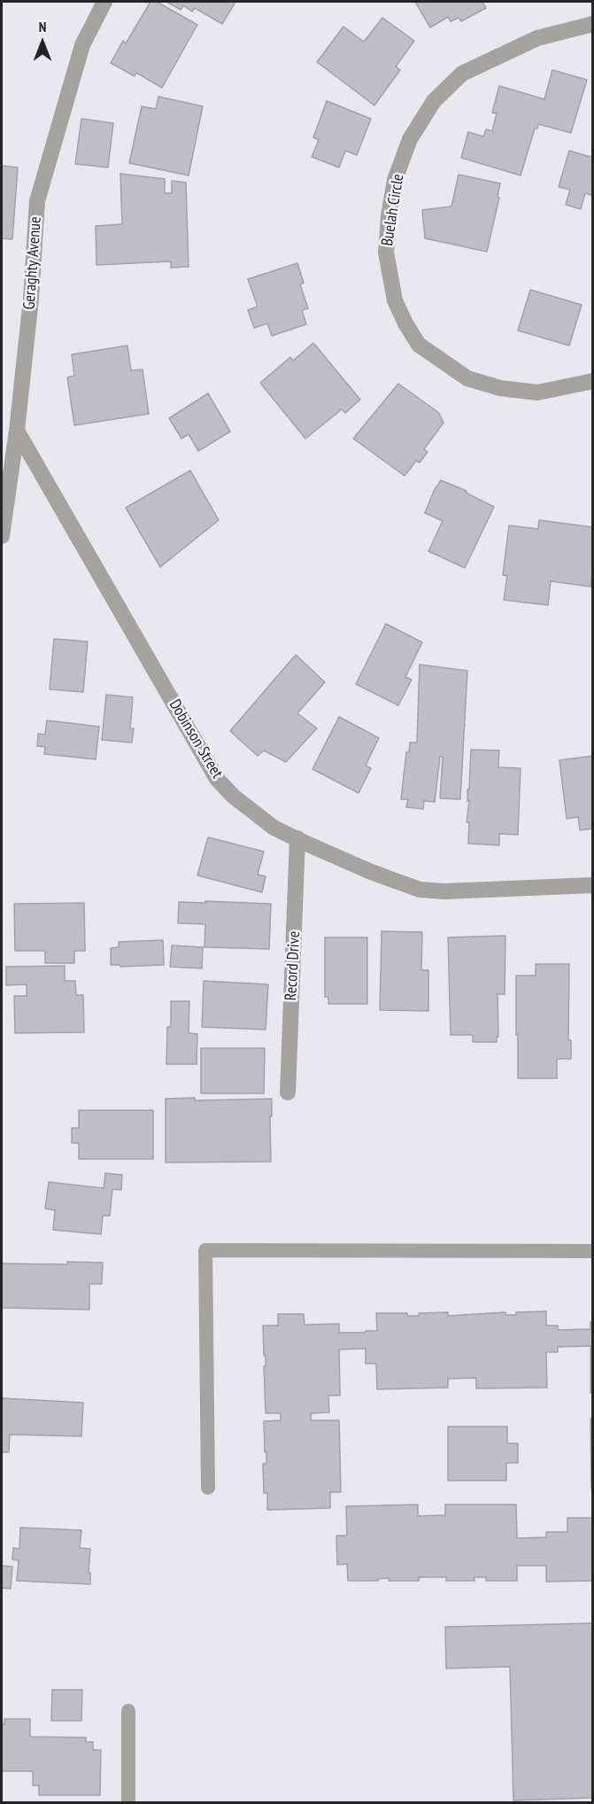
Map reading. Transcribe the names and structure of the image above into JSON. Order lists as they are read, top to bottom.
{
  "streets": {
    "street": [
      "Buelah Circle",
      "Geraghty Avenue",
      "Dobinson Street",
      "Record Drive"
    ]
  },
  "crossings": [
    ["Geraghty Avenue", "Dobinson Street"],
    ["Dobinson Street", "Record Drive"]
  ],
  "north": "top"
}
